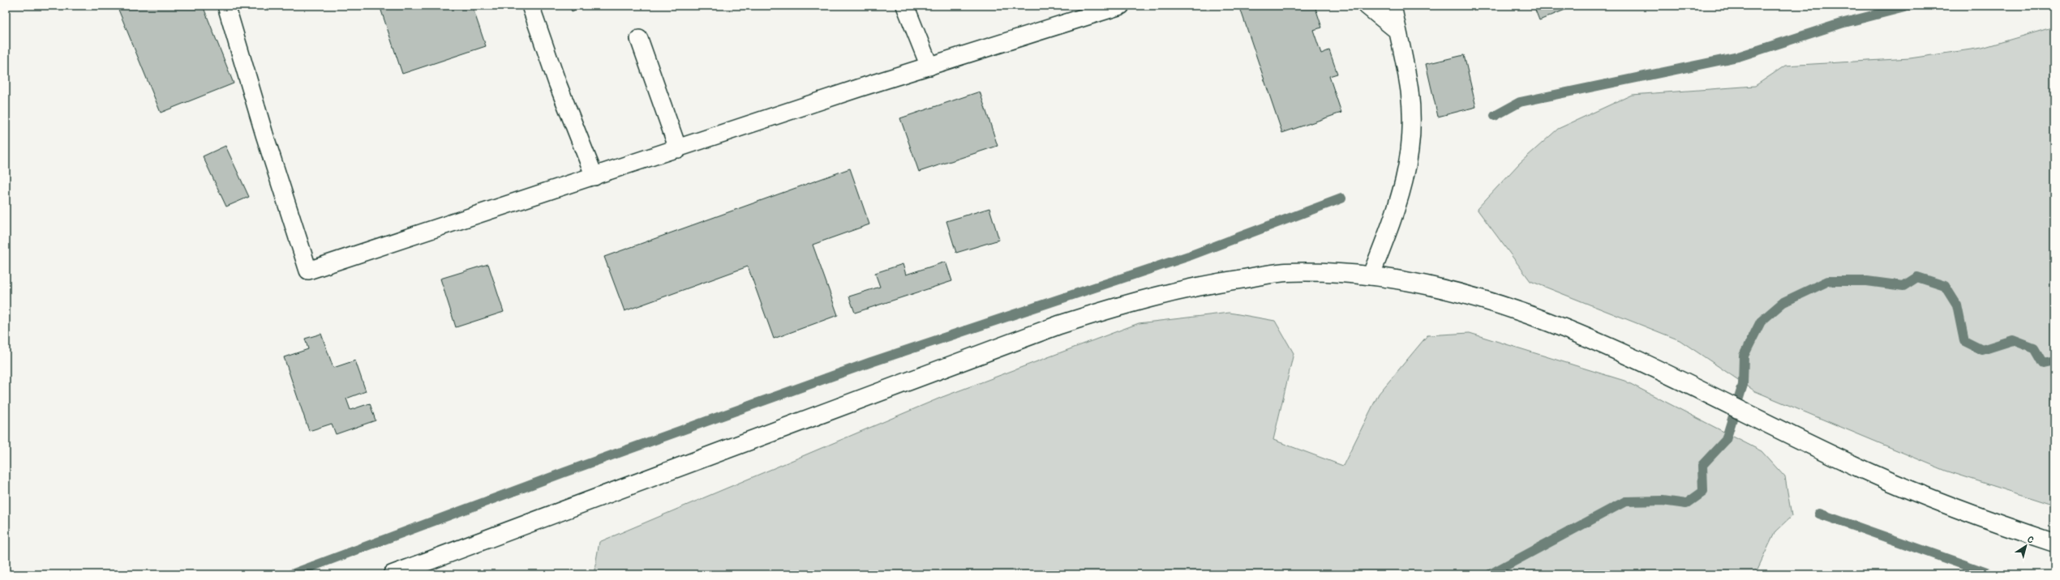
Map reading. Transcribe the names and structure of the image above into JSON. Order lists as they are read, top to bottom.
{
  "north": "top right"
}
